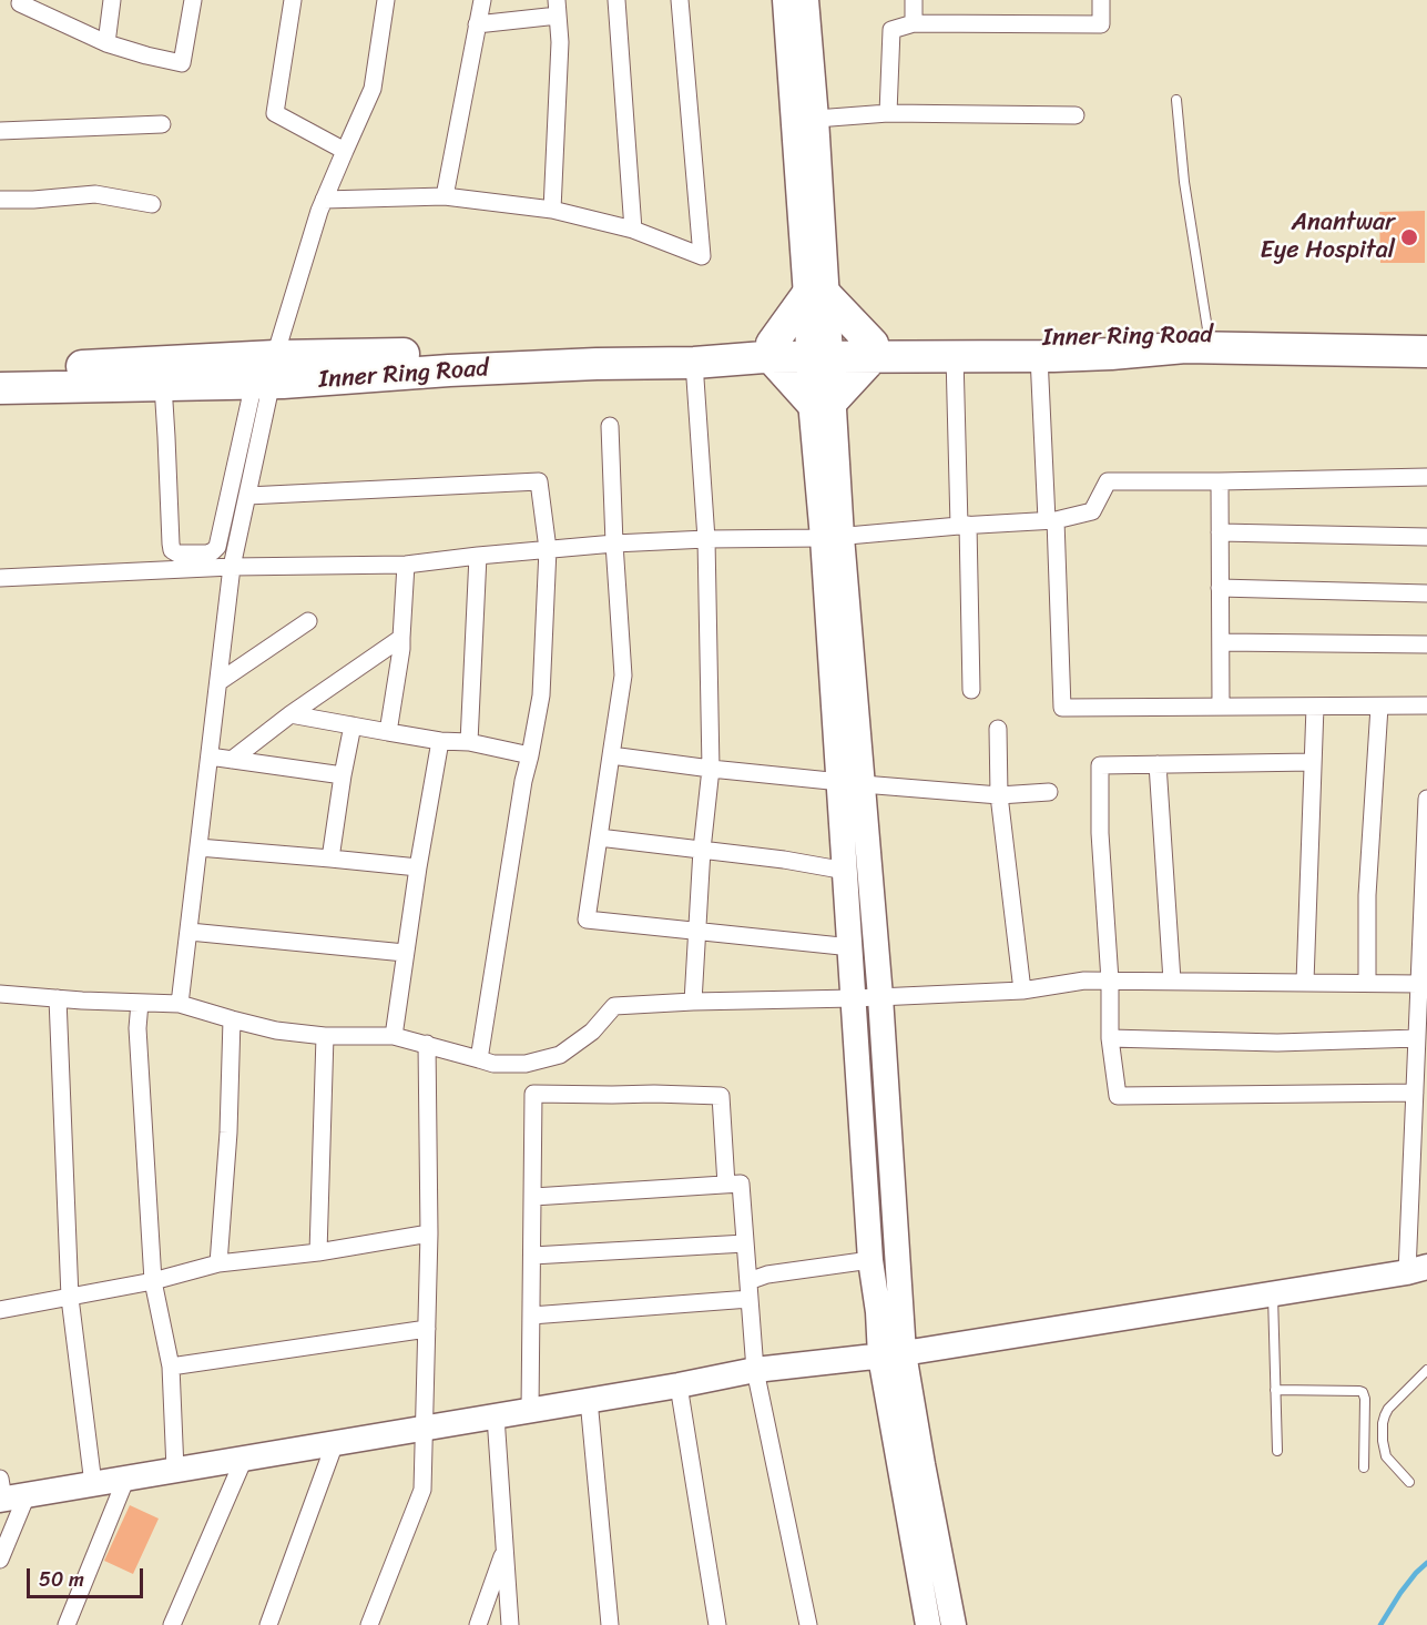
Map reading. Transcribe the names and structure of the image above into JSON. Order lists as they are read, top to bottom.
{
  "streets": {
    "highway": ["Inner Ring Road"]
  },
  "places": ["Anantwar Eye Hospital"],
  "scale_bar": "50 m"
}
